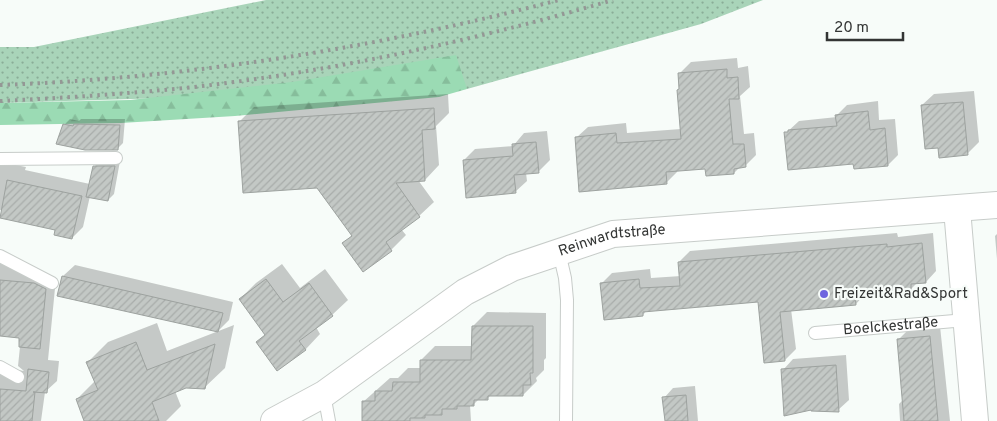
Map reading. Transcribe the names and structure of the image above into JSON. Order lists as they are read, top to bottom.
{
  "streets": {
    "street": ["Reinwardtstraße"],
    "lane": ["Boelckestraße"]
  },
  "places": ["Freizeit&Rad&Sport"],
  "scale_bar": "20 m"
}
